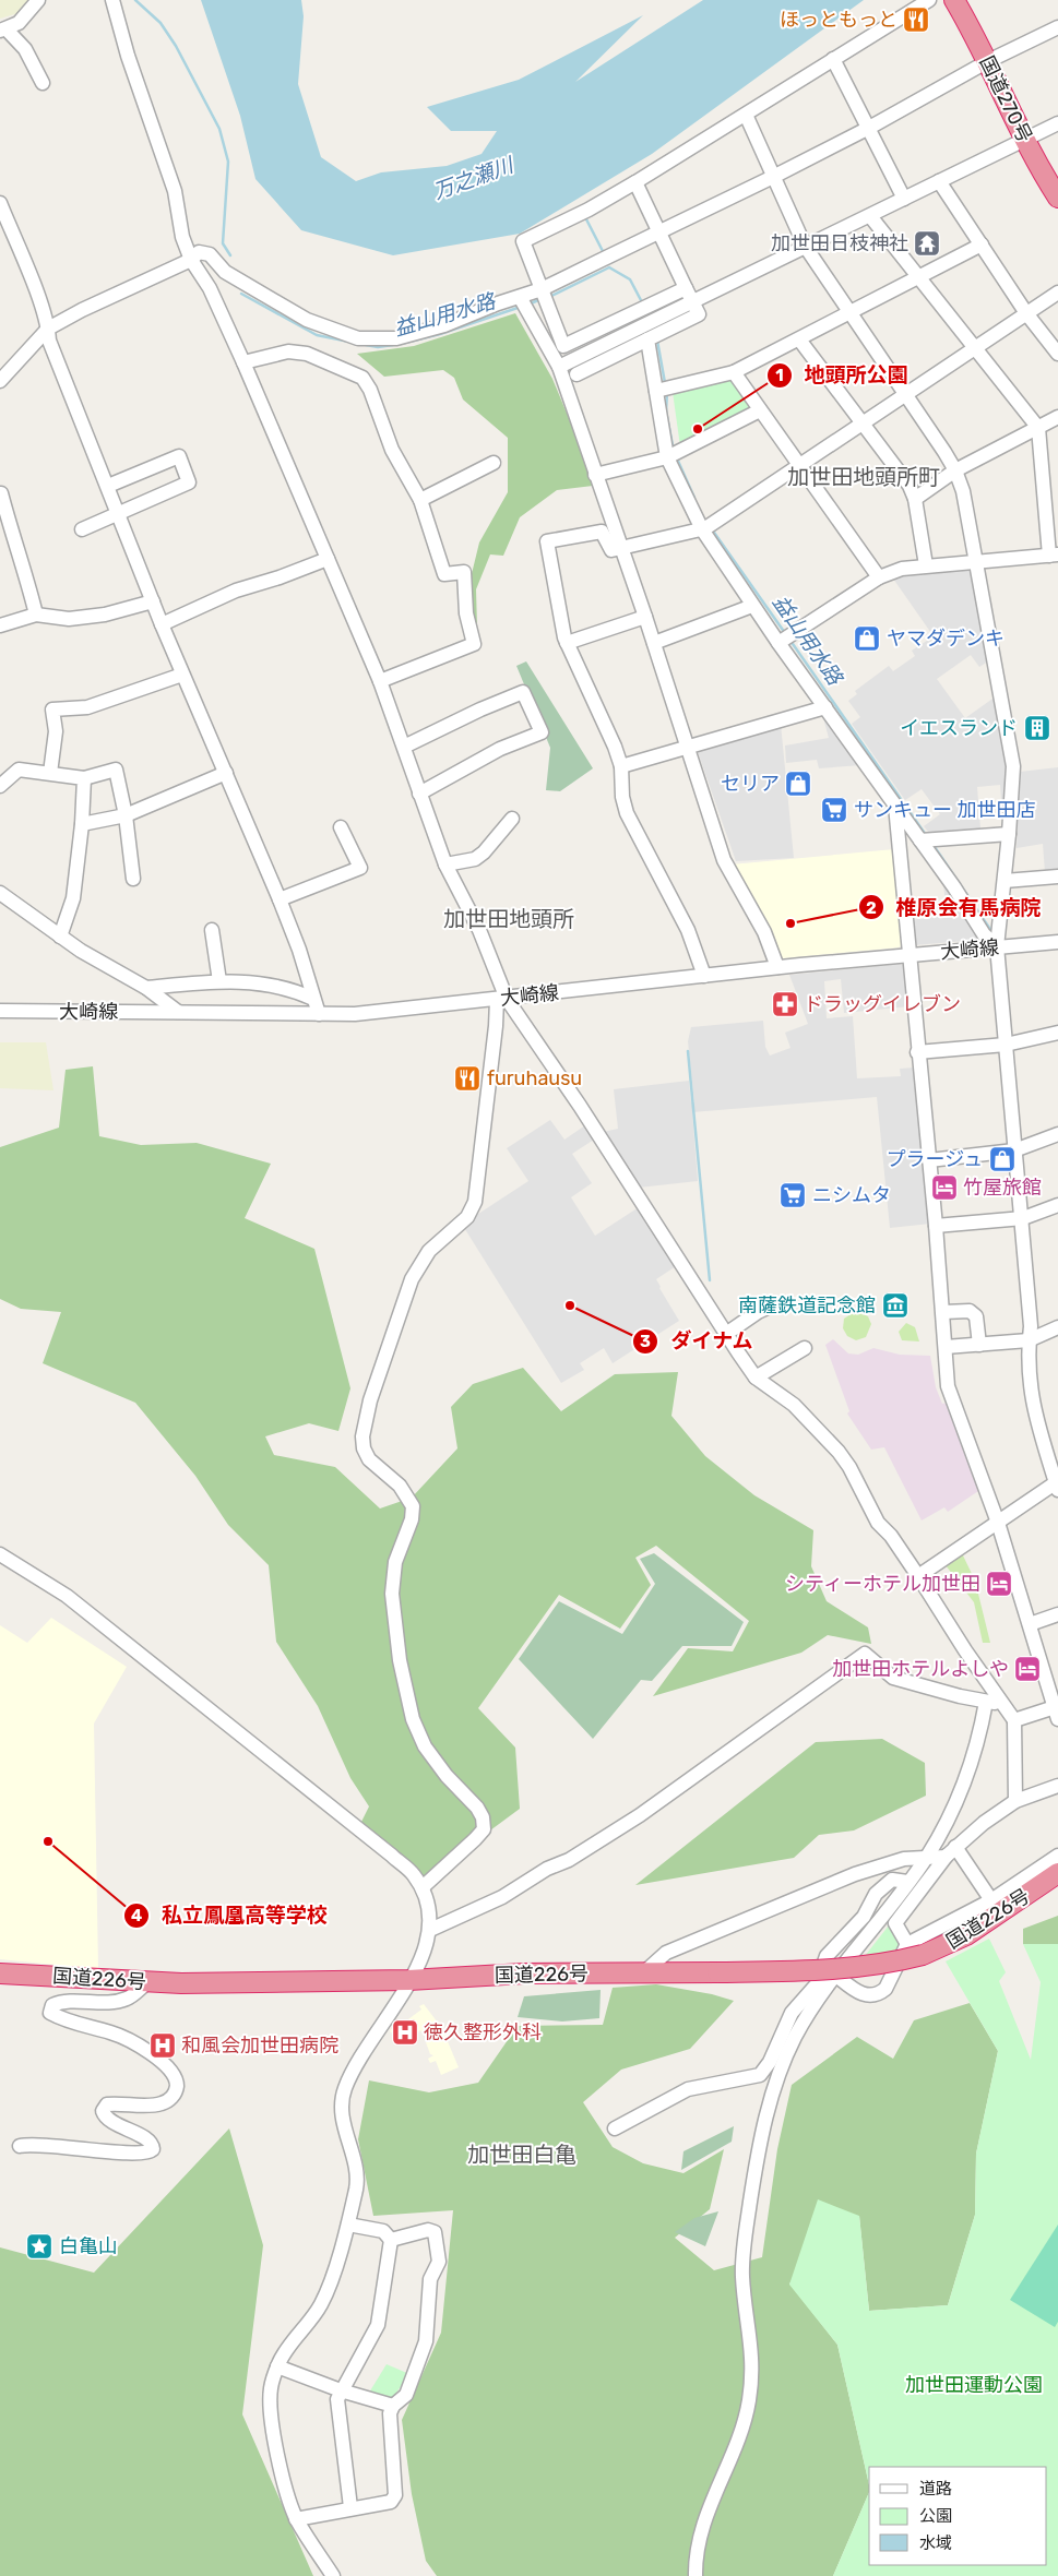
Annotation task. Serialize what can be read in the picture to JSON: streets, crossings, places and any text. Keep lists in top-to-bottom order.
{
  "streets": {
    "highway": ["国道270号", "国道226号"],
    "street": ["大崎線"]
  },
  "districts": ["加世田地頭所町", "加世田地頭所", "加世田白亀"],
  "water": ["万之瀬川", "益山用水路"],
  "parks": ["加世田運動公園"],
  "places": {
    "restaurant": ["ほっともっと", "furuhausu"],
    "temple": ["加世田日枝神社"],
    "other": [
      "地頭所公園",
      "椎原会有馬病院",
      "ダイナム",
      "私立鳳凰高等学校"
    ],
    "shop": ["ヤマダデンキ", "セリア", "プラージュ"],
    "building": ["イエスランド"],
    "supermarket": ["サンキュー 加世田店", "ニシムタ"],
    "pharmacy": ["ドラッグイレブン"],
    "hotel": ["竹屋旅館", "シティーホテル加世田", "加世田ホテルよしや"],
    "museum": ["南薩鉄道記念館"],
    "hospital": ["徳久整形外科", "和風会加世田病院"],
    "place": ["白亀山"]
  },
  "legend": ["道路", "公園", "水域"]
}
